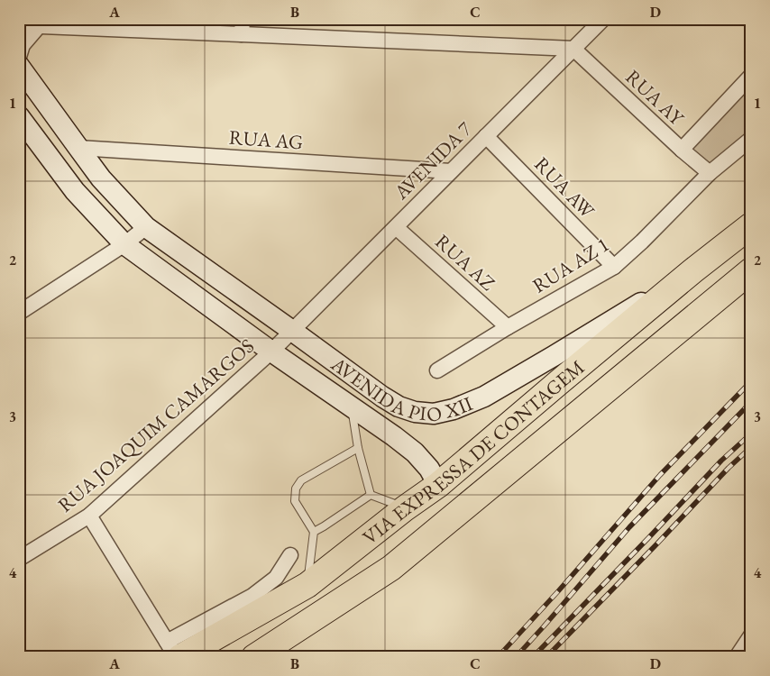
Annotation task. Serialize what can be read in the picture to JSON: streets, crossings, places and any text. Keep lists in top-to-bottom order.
{
  "streets": {
    "highway": ["VIA EXPRESSA DE CONTAGEM"],
    "main road": ["AVENIDA PIO XII"],
    "street": [
      "RUA AY",
      "RUA AG",
      "AVENIDA 7",
      "RUA AW",
      "RUA AZ",
      "RUA AZ 1",
      "RUA JOAQUIM CAMARGOS"
    ]
  },
  "crossings": [
    ["RUA AY", "AVENIDA 7"],
    ["RUA AY", "RUA AZ 1"],
    ["RUA AG", "AVENIDA 7"],
    ["RUA AG", "AVENIDA PIO XII"],
    ["AVENIDA 7", "RUA AW"],
    ["AVENIDA 7", "RUA AZ"],
    ["AVENIDA 7", "AVENIDA PIO XII"],
    ["AVENIDA 7", "RUA JOAQUIM CAMARGOS"],
    ["RUA AW", "RUA AZ 1"],
    ["RUA AZ", "RUA AZ 1"],
    ["AVENIDA PIO XII", "RUA JOAQUIM CAMARGOS"],
    ["AVENIDA PIO XII", "VIA EXPRESSA DE CONTAGEM"]
  ],
  "grid": {
    "columns": [
      "A",
      "B",
      "C",
      "D"
    ],
    "rows": [
      "1",
      "2",
      "3",
      "4"
    ]
  }
}
